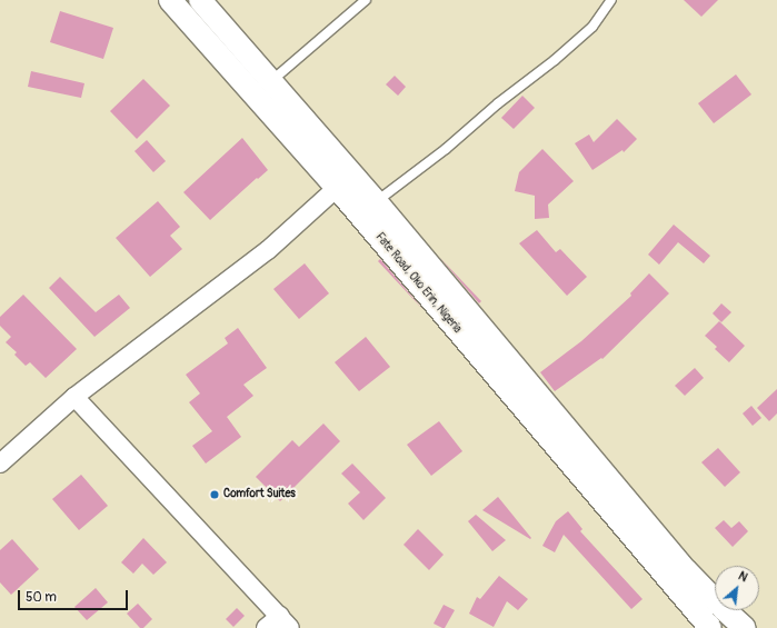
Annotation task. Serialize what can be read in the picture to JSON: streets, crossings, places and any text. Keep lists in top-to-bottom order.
{
  "streets": {
    "street": ["Fate Road, Oko Erin, Nigeria"]
  },
  "places": ["Comfort Suites"],
  "scale_bar": "50 m",
  "north": "top right"
}
